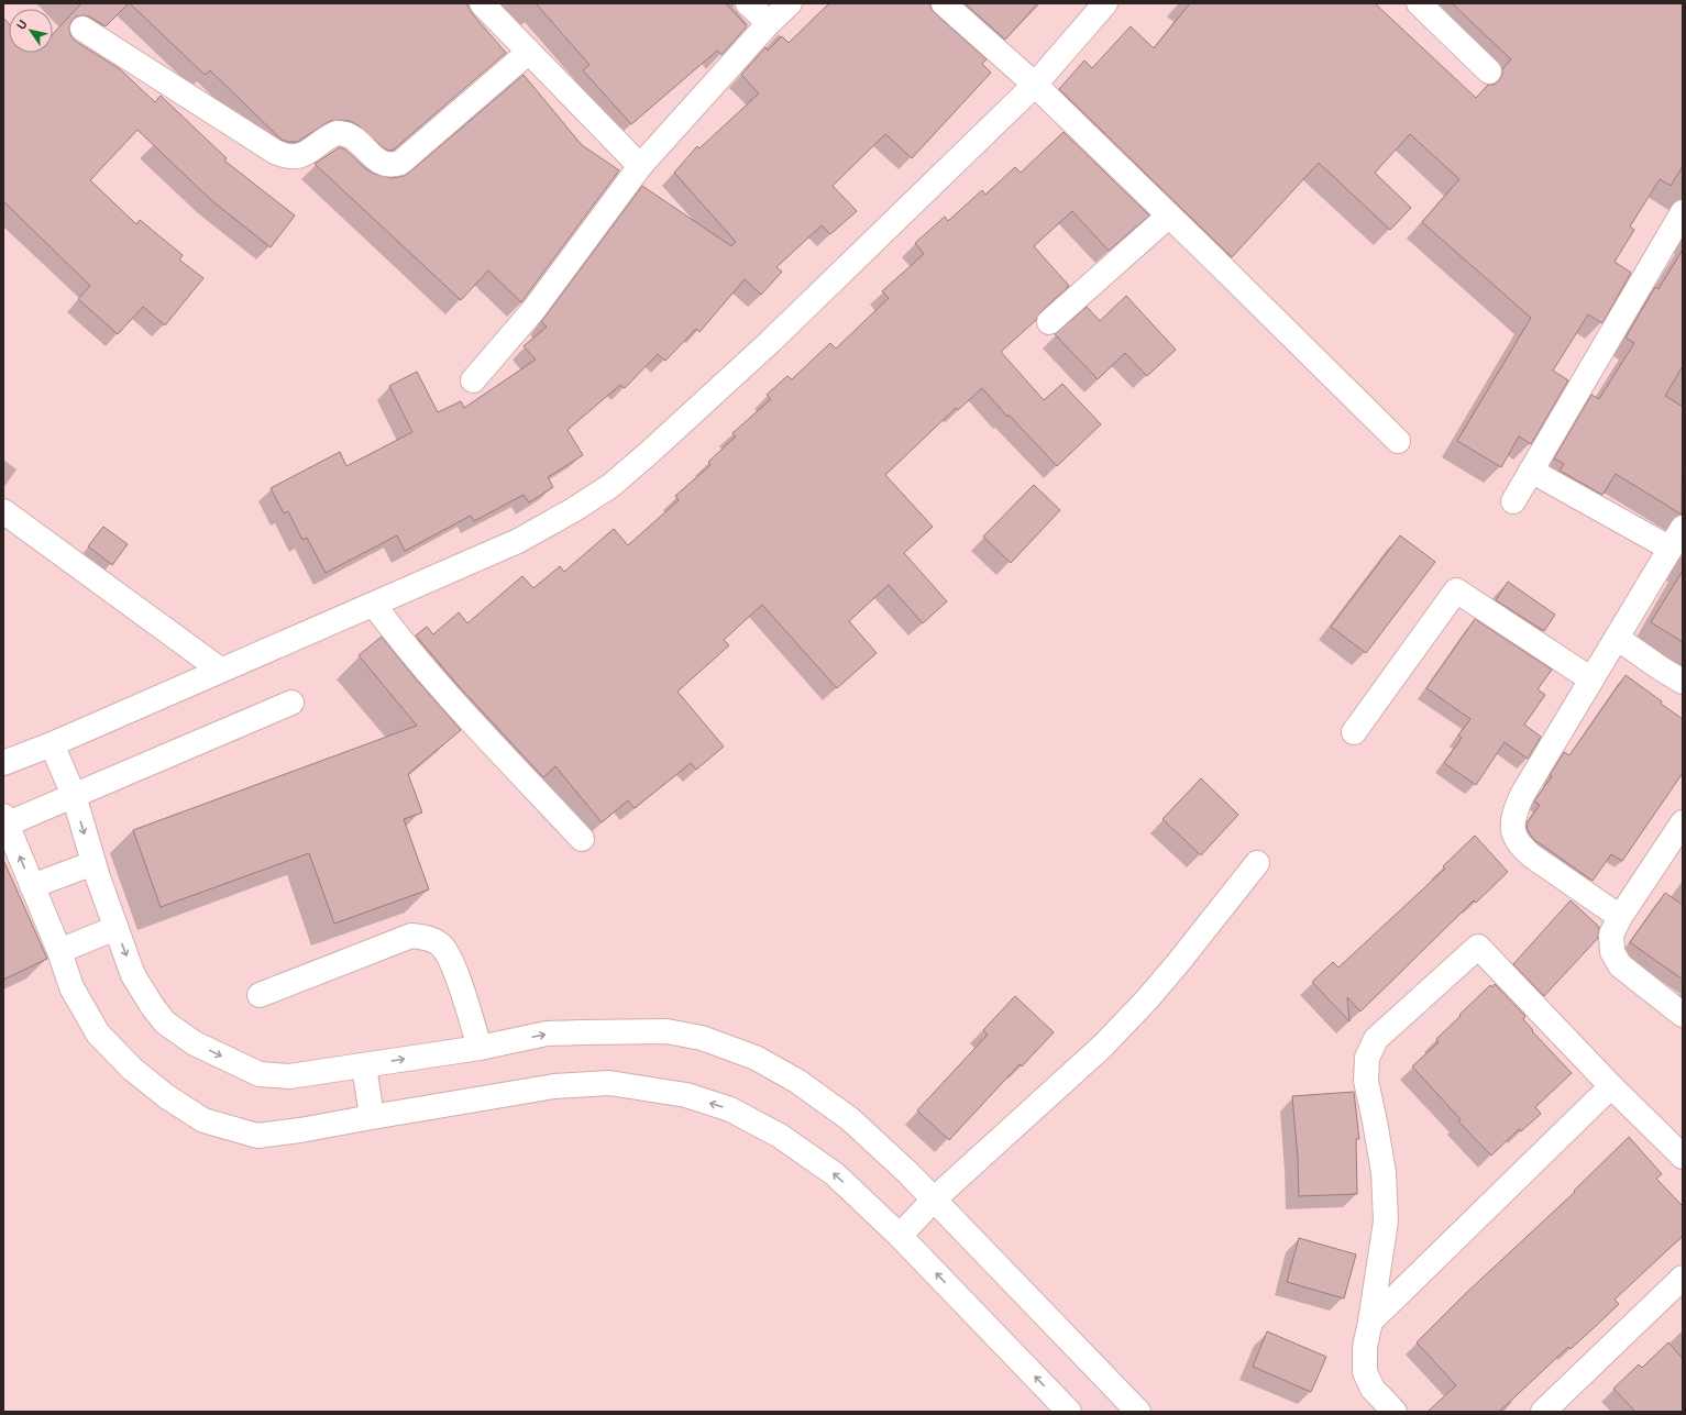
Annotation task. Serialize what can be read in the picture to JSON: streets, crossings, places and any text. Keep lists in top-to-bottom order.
{
  "north": "top left"
}
